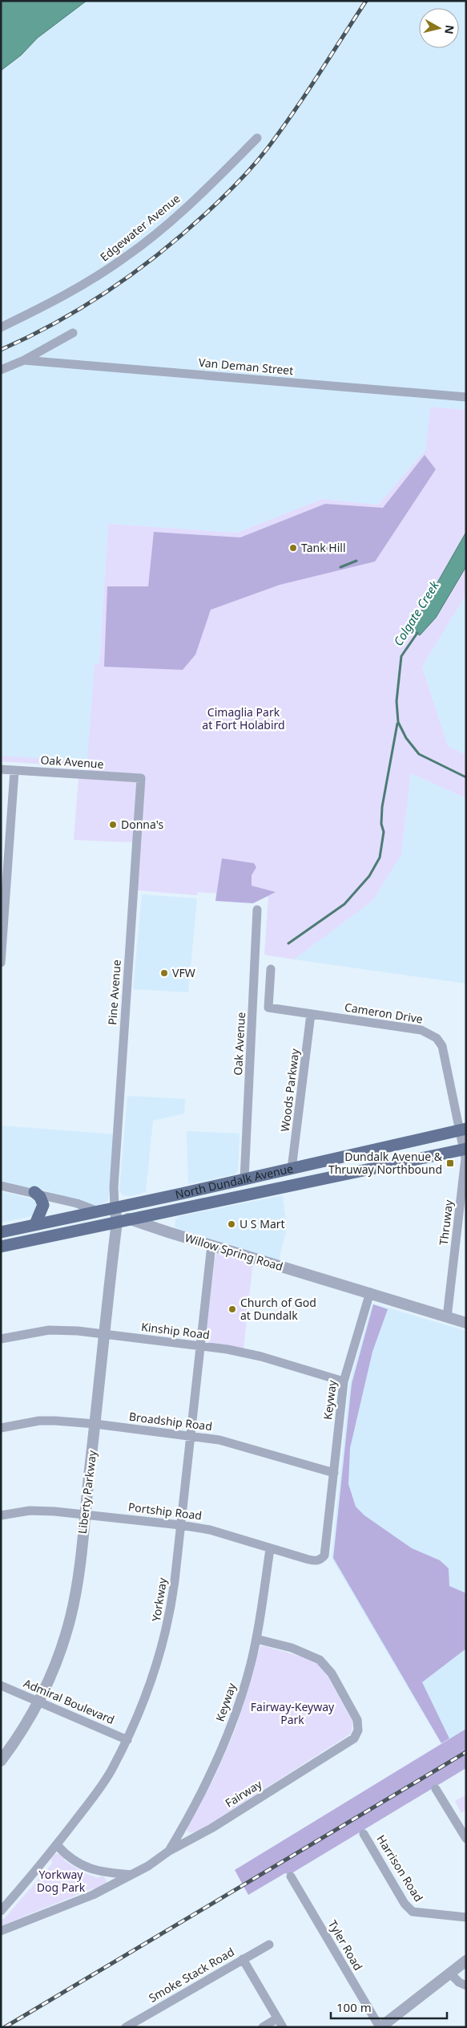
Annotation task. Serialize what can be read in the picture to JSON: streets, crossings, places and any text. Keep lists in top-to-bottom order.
{
  "streets": {
    "main road": ["North Dundalk Avenue"],
    "street": [
      "Edgewater Avenue",
      "Van Deman Street",
      "Oak Avenue",
      "Pine Avenue",
      "Cameron Drive",
      "Woods Parkway",
      "Thruway",
      "Willow Spring Road",
      "Kinship Road",
      "Keyway",
      "Broadship Road",
      "Liberty Parkway",
      "Portship Road",
      "Yorkway",
      "Admiral Boulevard",
      "Fairway",
      "Harrison Road",
      "Tyler Road",
      "Smoke Stack Road"
    ]
  },
  "crossings": [
    ["Oak Avenue", "Pine Avenue"],
    ["Oak Avenue", "North Dundalk Avenue"],
    ["Pine Avenue", "North Dundalk Avenue"],
    ["Pine Avenue", "Liberty Parkway"],
    ["Cameron Drive", "Woods Parkway"],
    ["Cameron Drive", "North Dundalk Avenue"],
    ["Cameron Drive", "Thruway"],
    ["Woods Parkway", "North Dundalk Avenue"],
    ["North Dundalk Avenue", "Thruway"],
    ["North Dundalk Avenue", "Willow Spring Road"],
    ["North Dundalk Avenue", "Liberty Parkway"],
    ["Thruway", "Willow Spring Road"],
    ["Willow Spring Road", "Keyway"],
    ["Willow Spring Road", "Yorkway"],
    ["Kinship Road", "Keyway"],
    ["Kinship Road", "Liberty Parkway"],
    ["Kinship Road", "Yorkway"],
    ["Keyway", "Broadship Road"],
    ["Keyway", "Portship Road"],
    ["Keyway", "Fairway"],
    ["Broadship Road", "Liberty Parkway"],
    ["Broadship Road", "Yorkway"],
    ["Liberty Parkway", "Portship Road"],
    ["Liberty Parkway", "Admiral Boulevard"],
    ["Portship Road", "Yorkway"],
    ["Yorkway", "Admiral Boulevard"]
  ],
  "water": ["Colgate Creek"],
  "parks": ["Cimaglia Park at Fort Holabird", "Fairway-Keyway Park", "Yorkway Dog Park"],
  "places": {
    "other": [
      "Tank Hill",
      "Donna's",
      "VFW",
      "U S Mart",
      "Church of God at Dundalk"
    ],
    "transit": ["Dundalk Avenue & Thruway Northbound"]
  },
  "scale_bar": "100 m",
  "north": "right"
}
